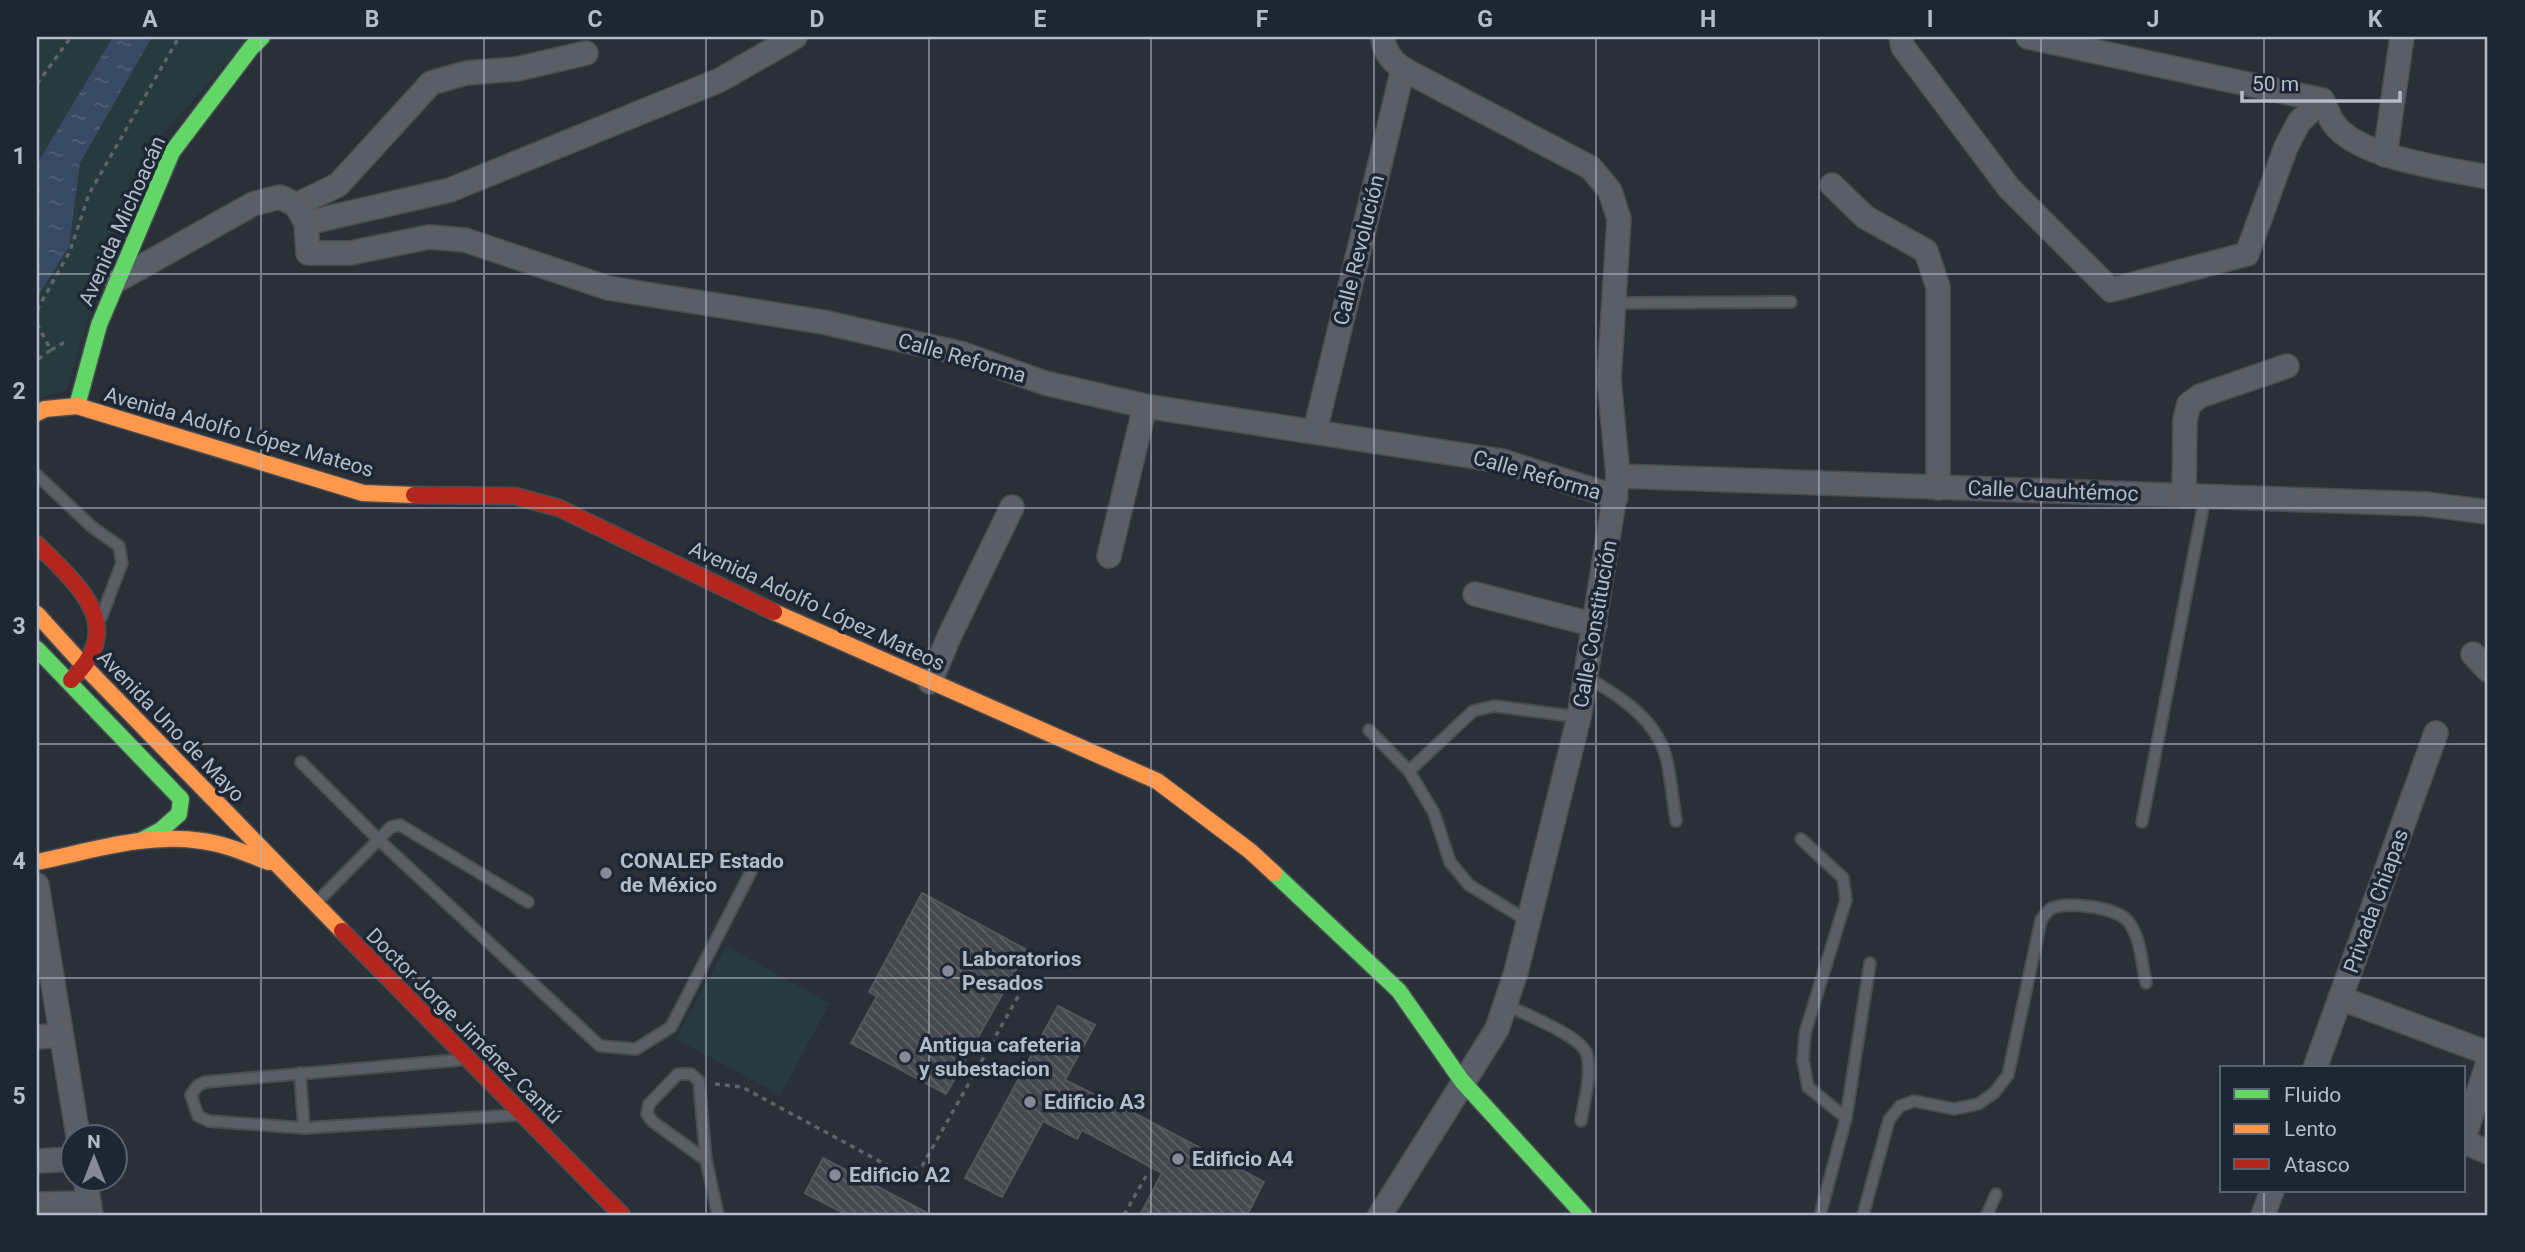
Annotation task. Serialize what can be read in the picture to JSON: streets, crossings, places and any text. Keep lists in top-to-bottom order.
{
  "streets": {
    "street": [
      "Avenida Michoacán",
      "Calle Revolución",
      "Calle Reforma",
      "Avenida Adolfo López Mateos",
      "Calle Cuauhtémoc",
      "Calle Constitución",
      "Avenida Uno de Mayo",
      "Privada Chiapas",
      "Doctor Jorge Jiménez Cantú"
    ]
  },
  "crossings": [
    ["Avenida Michoacán", "Avenida Adolfo López Mateos"],
    ["Calle Revolución", "Calle Reforma"],
    ["Calle Revolución", "Calle Constitución"],
    ["Calle Reforma", "Calle Cuauhtémoc"],
    ["Calle Reforma", "Calle Constitución"],
    ["Avenida Adolfo López Mateos", "Calle Constitución"],
    ["Calle Cuauhtémoc", "Calle Constitución"],
    ["Avenida Uno de Mayo", "Doctor Jorge Jiménez Cantú"]
  ],
  "places": [
    "CONALEP Estado de México",
    "Laboratorios Pesados",
    "Antigua cafeteria y subestacion",
    "Edificio A3",
    "Edificio A4",
    "Edificio A2"
  ],
  "legend": ["Fluido", "Lento", "Atasco"],
  "scale_bar": "50 m",
  "north": "top",
  "grid": {
    "columns": [
      "A",
      "B",
      "C",
      "D",
      "E",
      "F",
      "G",
      "H",
      "I",
      "J",
      "K"
    ],
    "rows": [
      "1",
      "2",
      "3",
      "4",
      "5"
    ]
  }
}
